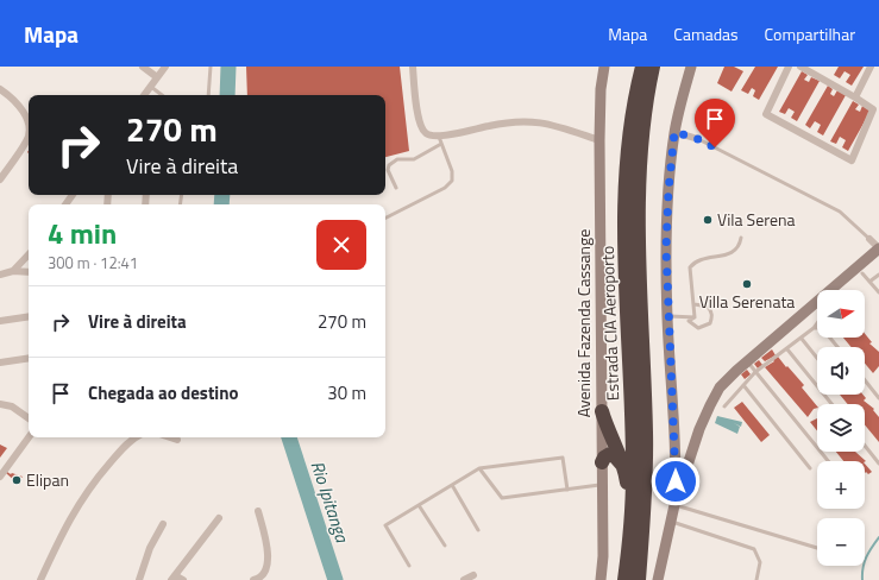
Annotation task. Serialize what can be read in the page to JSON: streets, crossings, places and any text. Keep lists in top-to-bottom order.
{
  "streets": {
    "highway": ["Estrada CIA Aeroporto"],
    "main road": ["Avenida Fazenda Cassange"]
  },
  "water": ["Rio Ipitanga"],
  "places": ["Vila Serena", "Villa Serenata", "Elipan"],
  "north": "right",
  "page": {
    "header": "Mapa",
    "nav": ["Mapa", "Camadas", "Compartilhar"],
    "turn": ["270 m", "Vire à direita"],
    "heading": ["4 min", "300 m · 12:41"],
    "list": [
      {
        "name": "Vire à direita",
        "value": "270 m"
      },
      {
        "name": "Chegada ao destino",
        "value": "30 m"
      }
    ],
    "map_buttons": ["+", "−"]
  }
}
